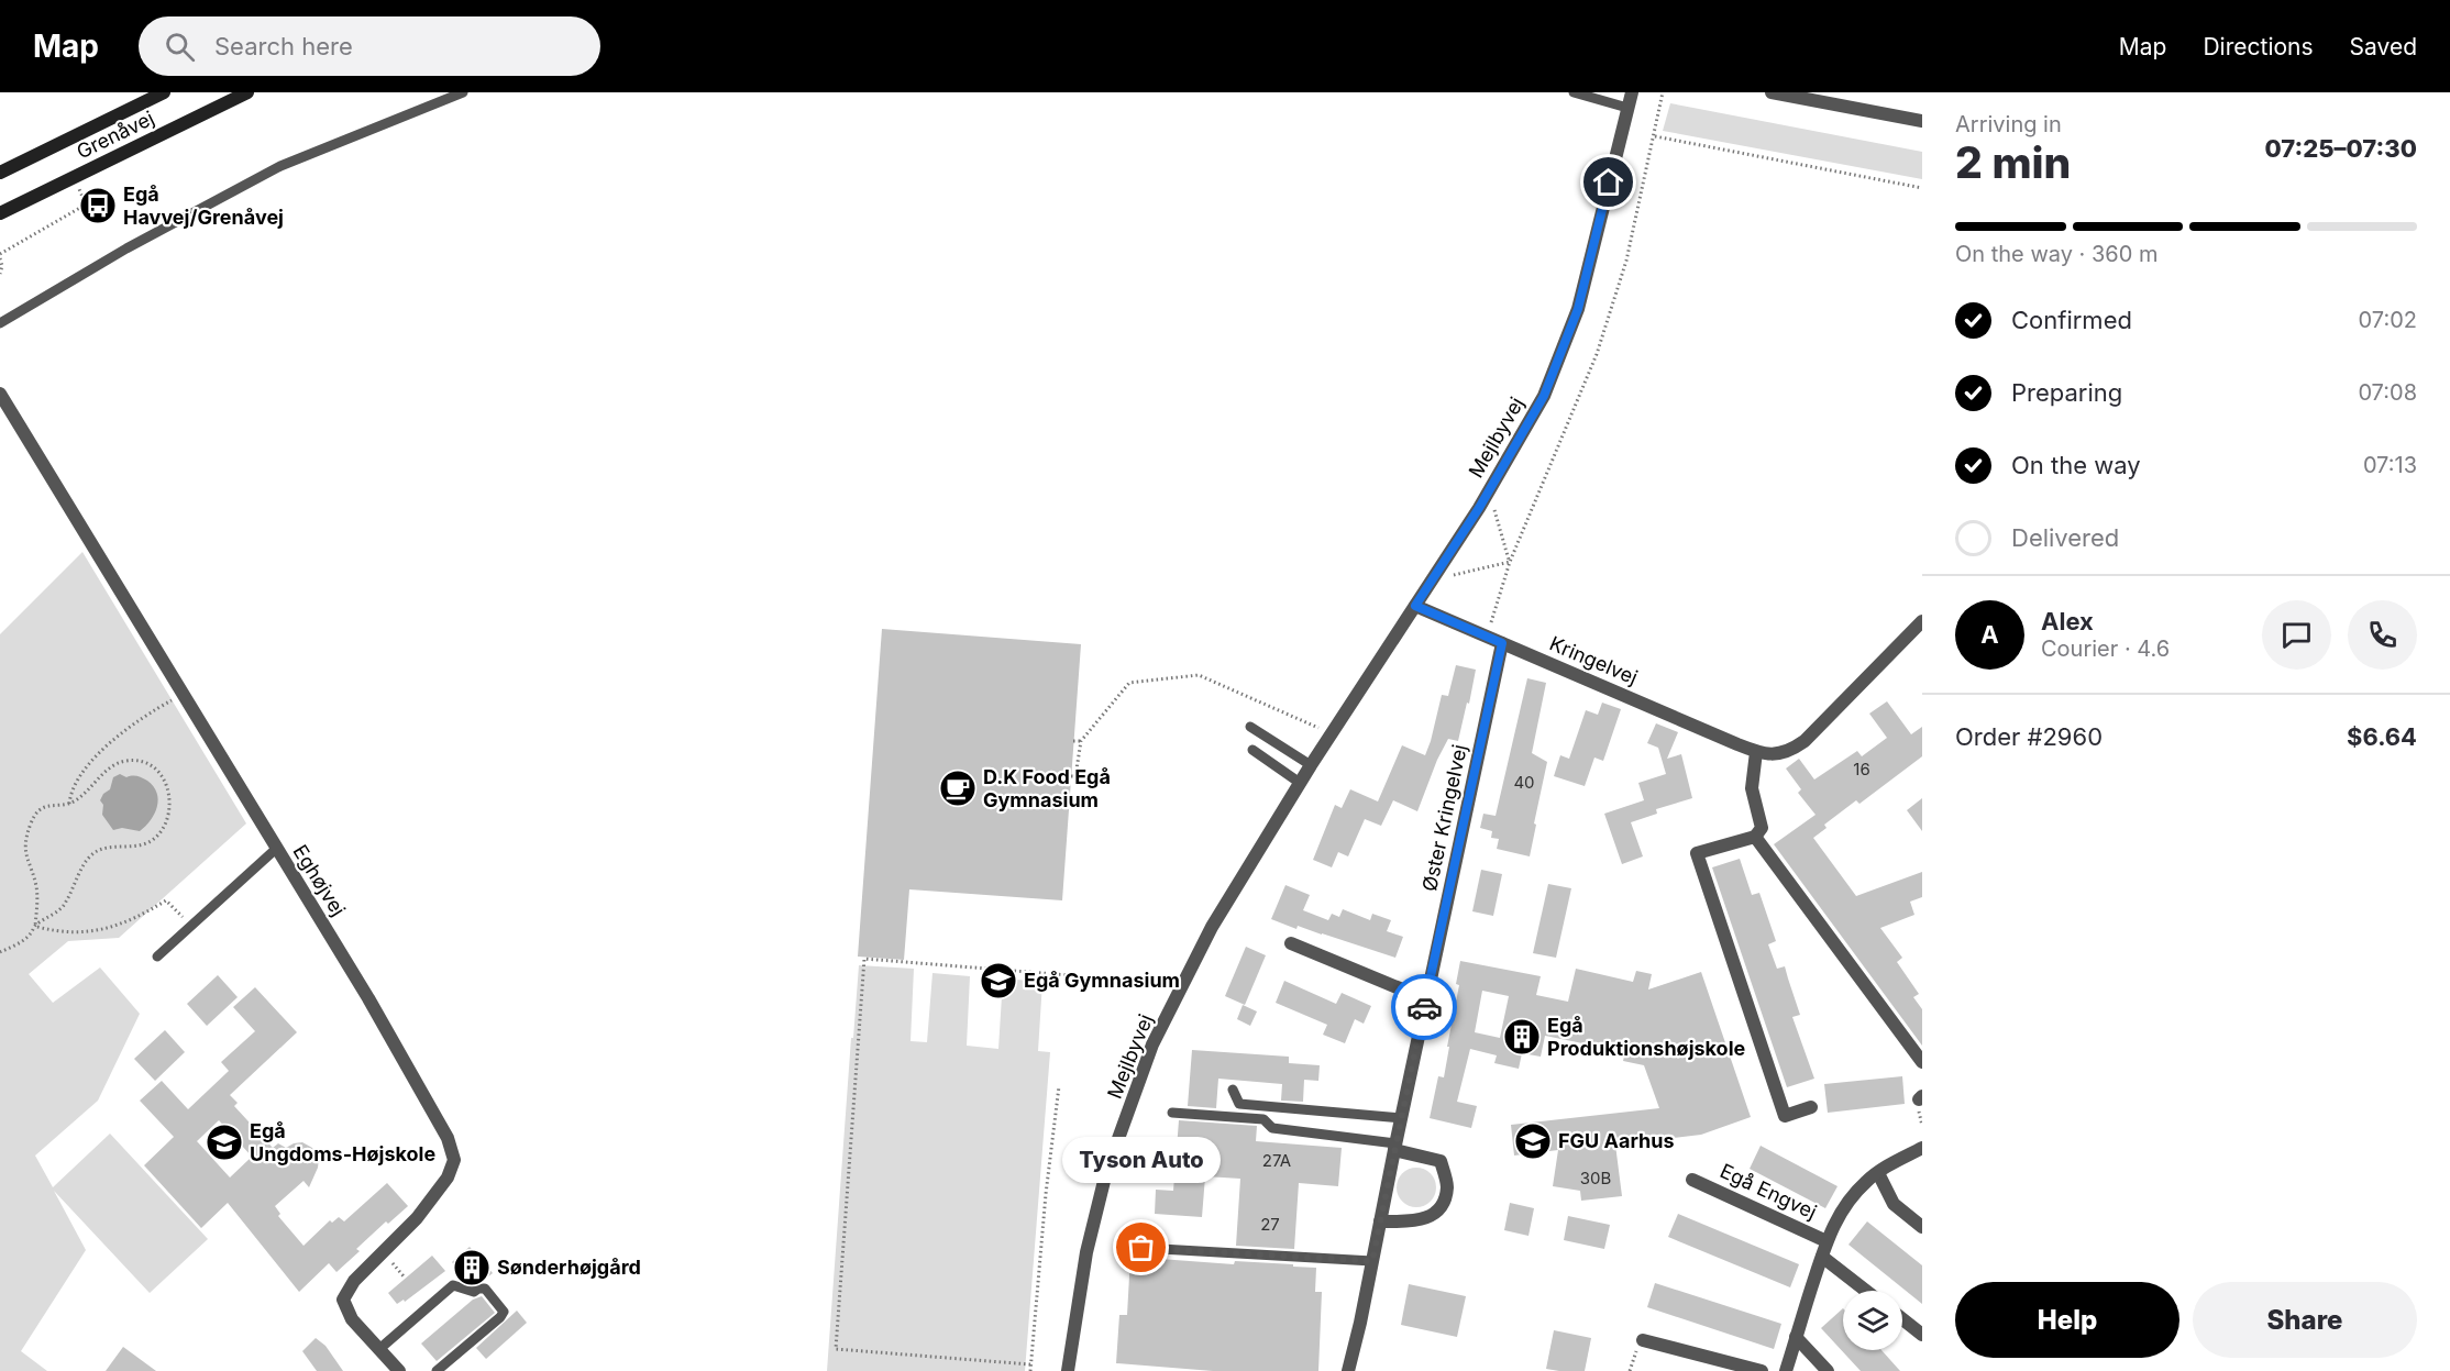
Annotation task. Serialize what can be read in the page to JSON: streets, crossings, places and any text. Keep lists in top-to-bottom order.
{
  "streets": {
    "main road": ["Grenåvej"],
    "street": [
      "Mejlbyvej",
      "Kringelvej",
      "Øster Kringelvej",
      "Eghøjvej",
      "Egå Engvej"
    ]
  },
  "crossings": [
    ["Mejlbyvej", "Kringelvej"],
    ["Kringelvej", "Øster Kringelvej"]
  ],
  "places": {
    "bus stop": ["Egå Havvej/Grenåvej"],
    "cafe": ["D.K Food Egå Gymnasium"],
    "school or university": ["Egå Gymnasium", "FGU Aarhus", "Egå Ungdoms-Højskole"],
    "building": ["Egå Produktionshøjskole", "Sønderhøjgård"],
    "other": ["Tyson Auto"]
  },
  "house_numbers": [
    "16",
    "40",
    "27A",
    "30B",
    "27"
  ],
  "page": {
    "header": "Map",
    "search": "Search here",
    "nav": ["Map", "Directions", "Saved"],
    "heading": ["2 min", "Arriving in", "07:25–07:30"],
    "panel": [
      "Alex",
      "Courier · 4.6",
      "Order #2960",
      "$6.64"
    ],
    "bar": "On the way · 360 m",
    "list": [
      ["Confirmed", "07:02"],
      ["Preparing", "07:08"],
      ["On the way", "07:13"],
      "Delivered"
    ],
    "round": "A",
    "bubble": "Tyson Auto",
    "buttons": ["Help", "Share"]
  }
}
